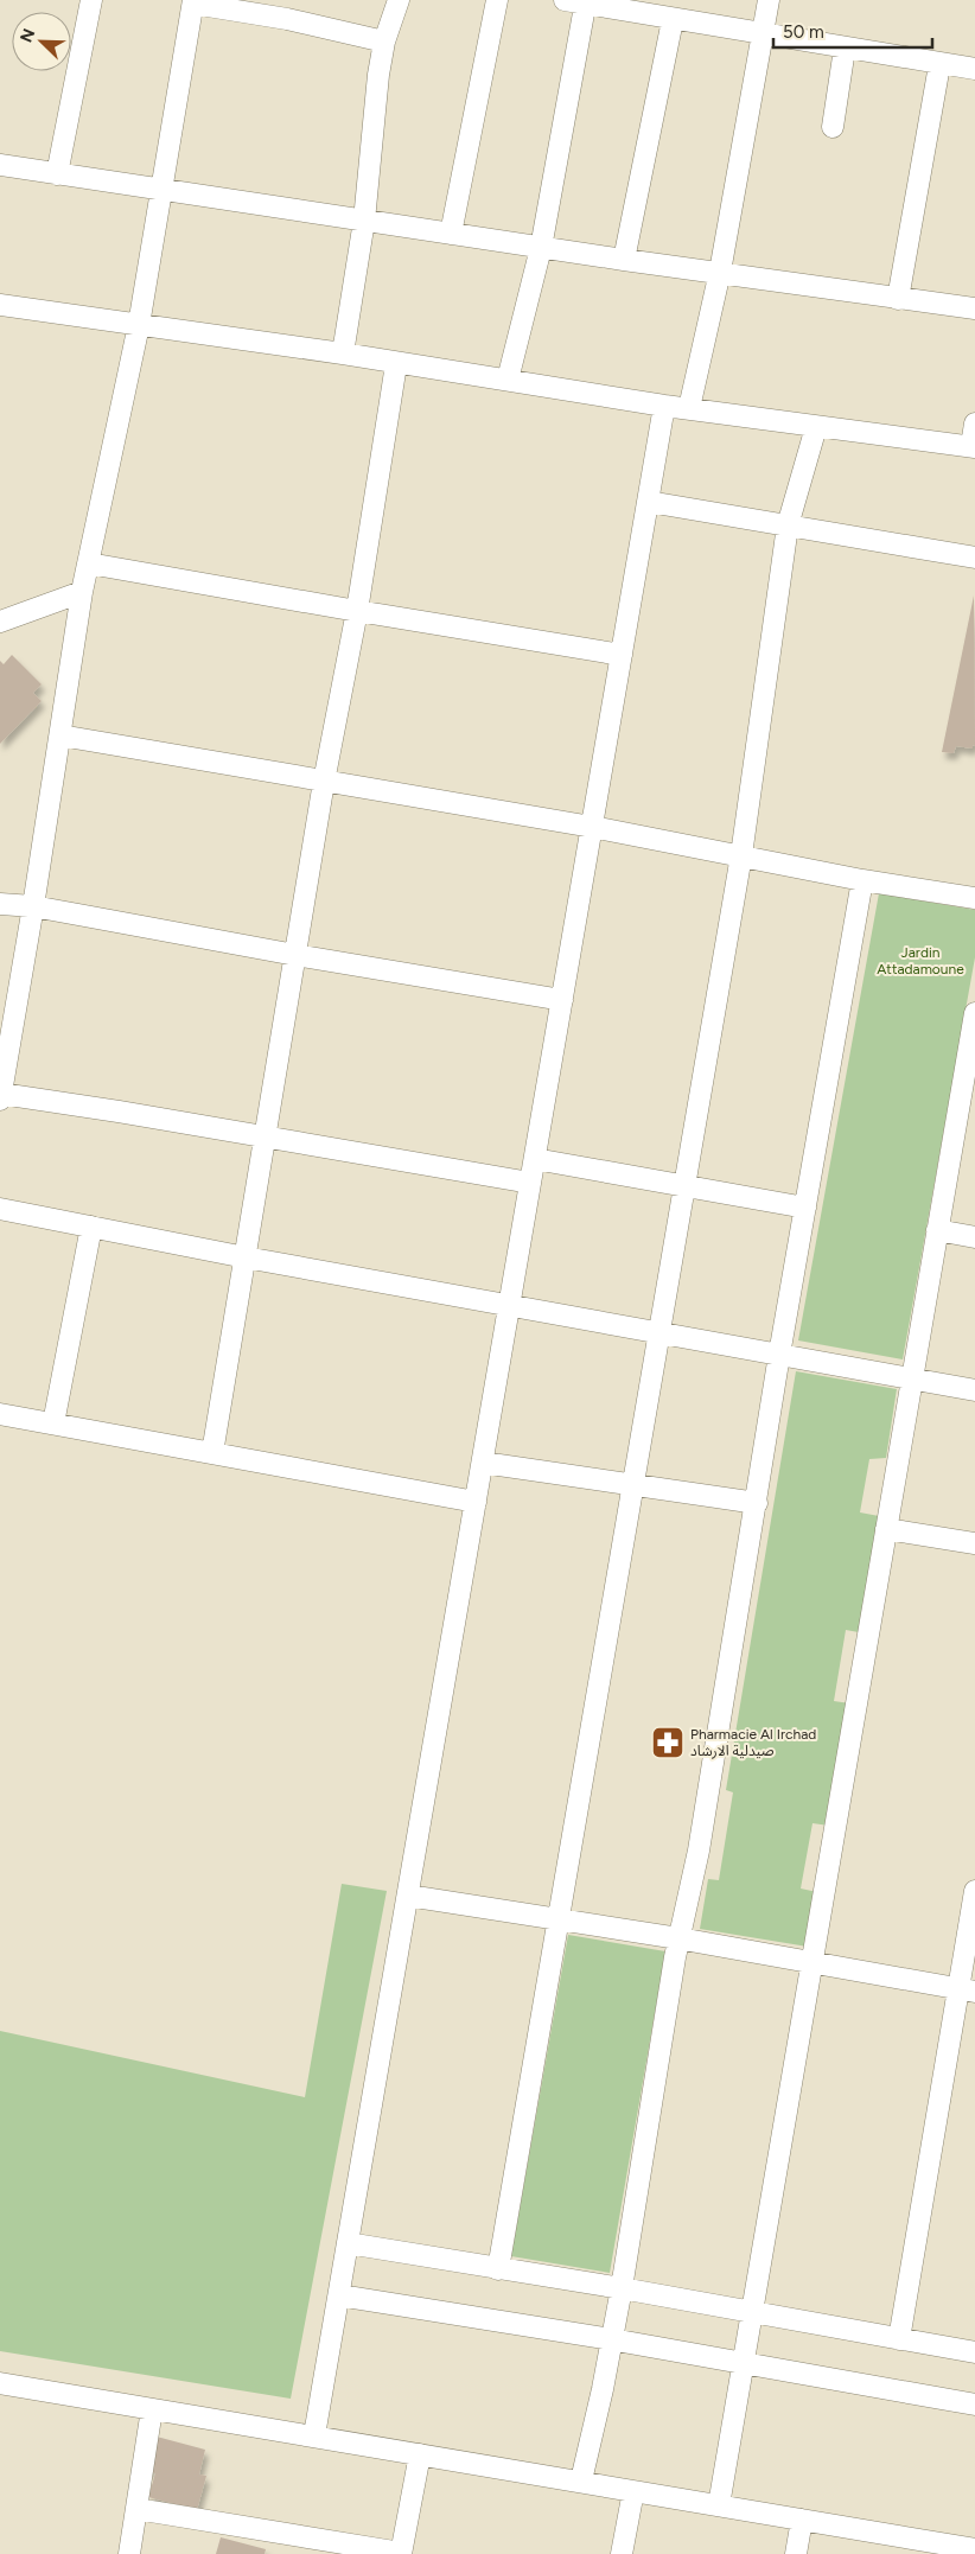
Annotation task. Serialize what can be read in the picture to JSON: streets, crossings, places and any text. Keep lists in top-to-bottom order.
{
  "parks": ["Jardin Attadamoune"],
  "places": {
    "pharmacy": ["Pharmacie Al Irchad صيدلية الارشاد"]
  },
  "scale_bar": "50 m",
  "north": "top left"
}
